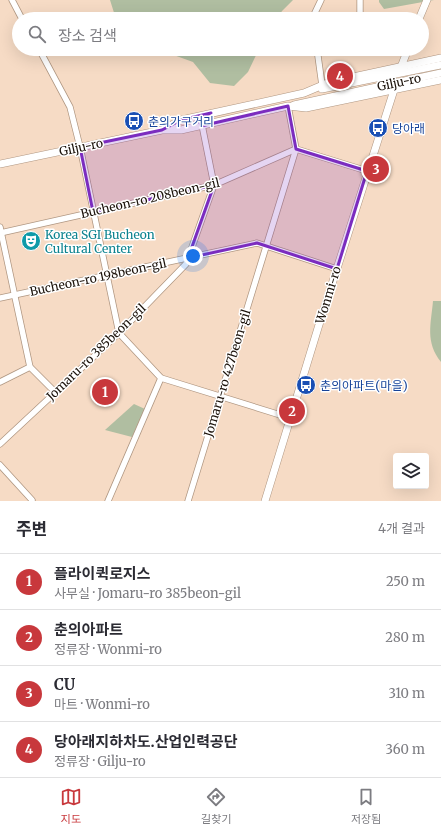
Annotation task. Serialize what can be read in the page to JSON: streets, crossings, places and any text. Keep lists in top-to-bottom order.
{
  "streets": {
    "street": [
      "Gilju-ro",
      "Bucheon-ro 208beon-gil",
      "Bucheon-ro 198beon-gil",
      "Wonmi-ro",
      "Jomaru-ro 385beon-gil",
      "Jomaru-ro 427beon-gil"
    ]
  },
  "crossings": [
    ["Gilju-ro", "Wonmi-ro"],
    ["Bucheon-ro 208beon-gil", "Jomaru-ro 385beon-gil"],
    ["Bucheon-ro 208beon-gil", "Jomaru-ro 427beon-gil"],
    ["Bucheon-ro 198beon-gil", "Wonmi-ro"],
    ["Bucheon-ro 198beon-gil", "Jomaru-ro 385beon-gil"],
    ["Bucheon-ro 198beon-gil", "Jomaru-ro 427beon-gil"]
  ],
  "places": {
    "bus stop": ["춘의가구거리", "당아래", "춘의아파트(마을)"],
    "theatre": ["Korea SGI Bucheon Cultural Center"]
  },
  "page": {
    "search": "장소 검색",
    "pins": [
      "4",
      "3",
      "1",
      "2"
    ],
    "heading": ["주변", "4개 결과"],
    "list": [
      {
        "mark": "1",
        "name": "플라이퀵로지스",
        "note": "사무실 · Jomaru-ro 385beon-gil",
        "value": "250 m"
      },
      {
        "mark": "2",
        "name": "춘의아파트",
        "note": "정류장 · Wonmi-ro",
        "value": "280 m"
      },
      {
        "mark": "3",
        "name": "CU",
        "note": "마트 · Wonmi-ro",
        "value": "310 m"
      },
      {
        "mark": "4",
        "name": "당아래지하차도.산업인력공단",
        "note": "정류장 · Gilju-ro",
        "value": "360 m"
      }
    ],
    "nav": ["지도", "길찾기", "저장됨"]
  }
}
